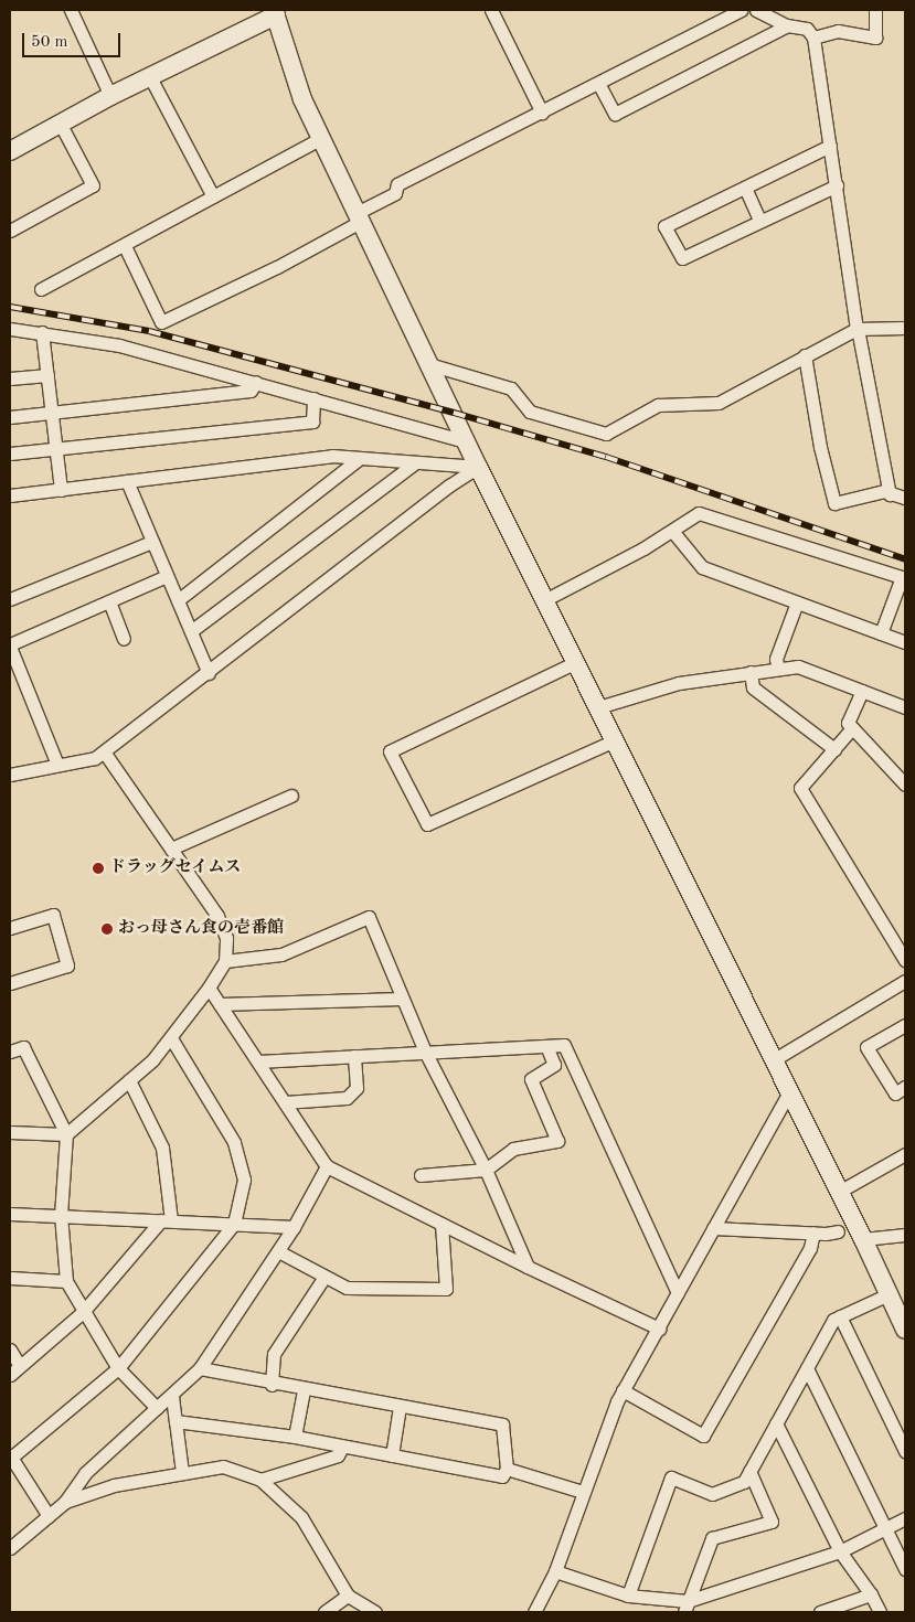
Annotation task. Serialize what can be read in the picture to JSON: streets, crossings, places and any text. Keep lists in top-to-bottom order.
{
  "places": ["ドラッグセイムス", "おっ母さん食の壱番館"],
  "scale_bar": "50 m"
}
